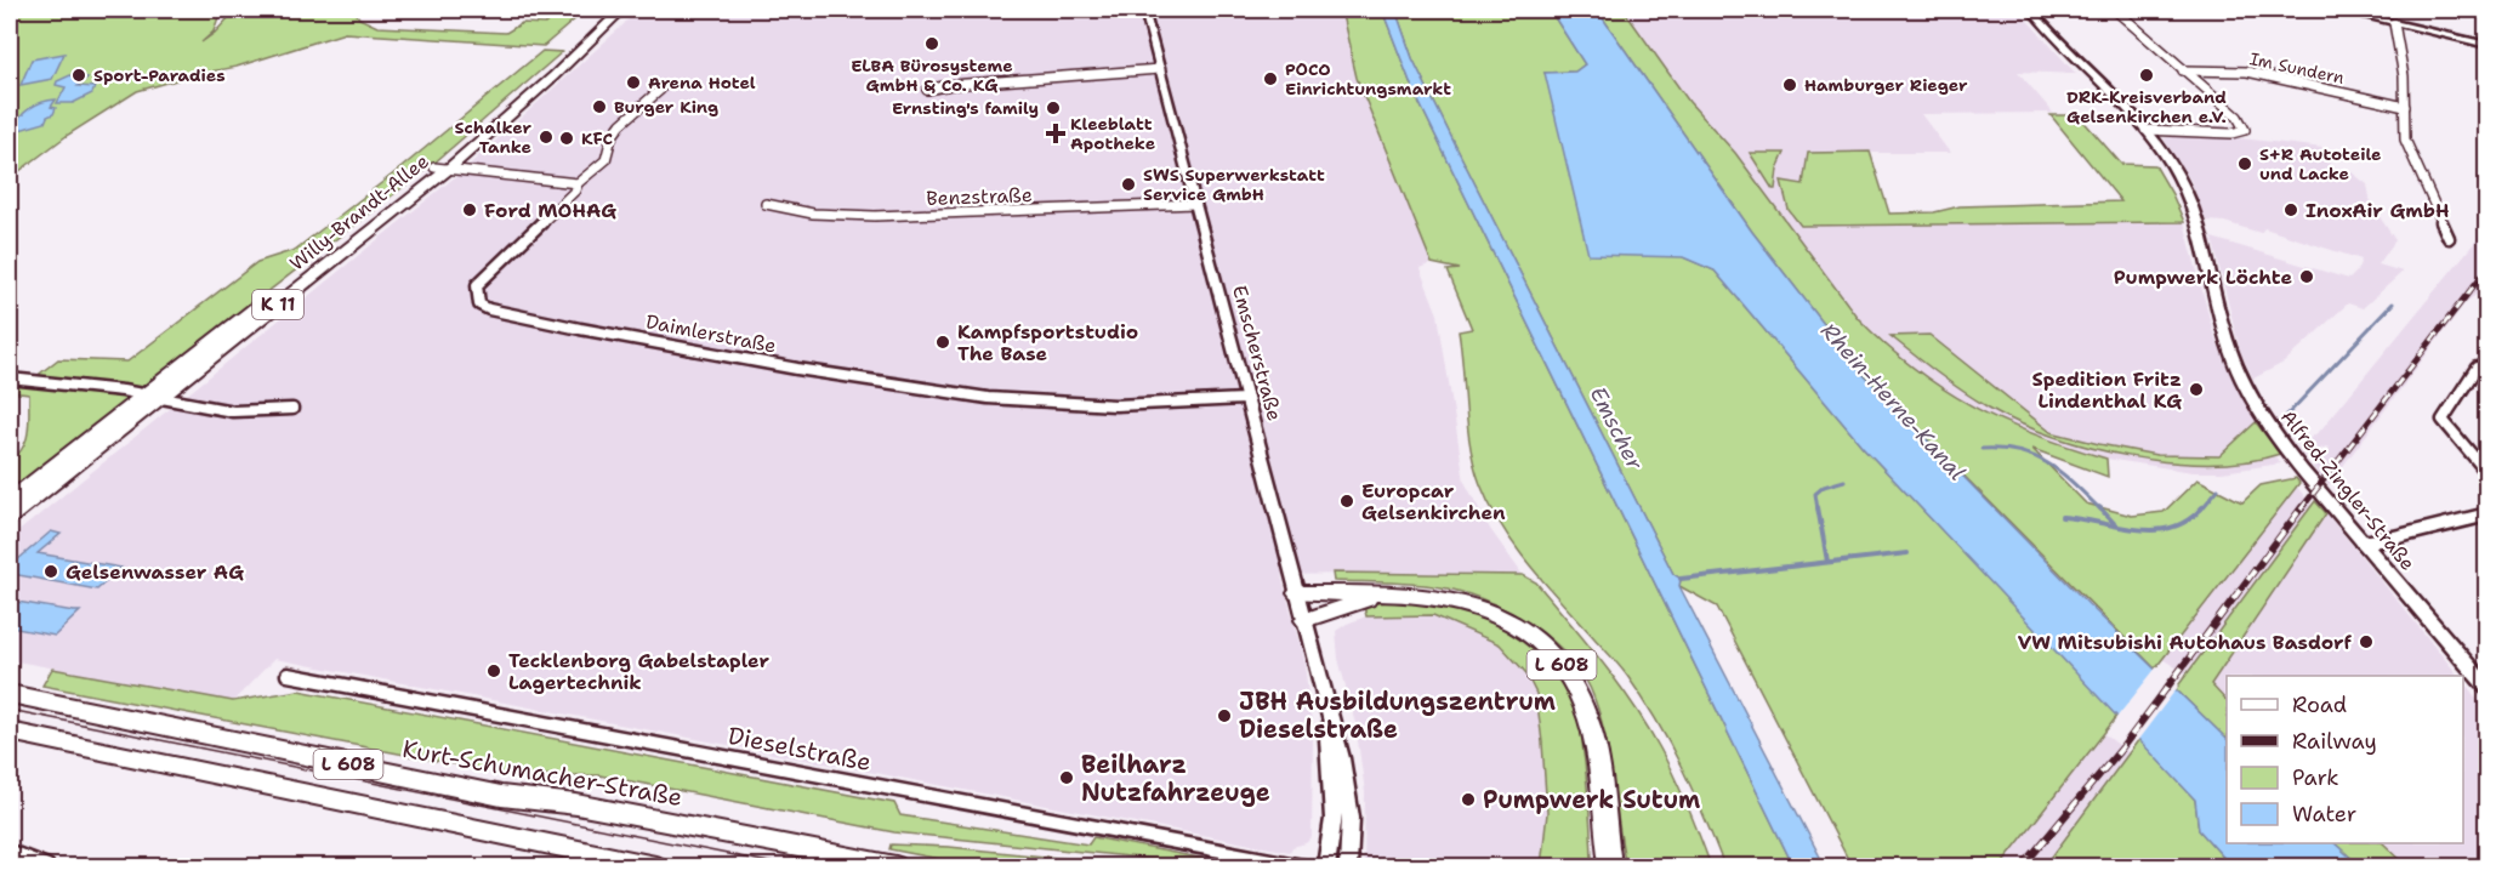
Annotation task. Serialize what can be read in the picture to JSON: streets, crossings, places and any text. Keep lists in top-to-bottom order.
{
  "streets": {
    "main road": [
      "Willy-Brandt-Allee",
      "K 11",
      "L 608",
      "Kurt-Schumacher-Straße"
    ],
    "street": [
      "Im Sundern",
      "Benzstraße",
      "Daimlerstraße",
      "Emscherstraße",
      "Alfred-Zingler-Straße",
      "Dieselstraße"
    ]
  },
  "crossings": [
    ["Benzstraße", "Emscherstraße"],
    ["Daimlerstraße", "Emscherstraße"],
    ["Emscherstraße", "L 608"]
  ],
  "water": ["Rhein-Herne-Kanal", "Emscher"],
  "places": {
    "other": [
      "ELBA Bürosysteme GmbH & Co. KG",
      "Sport-Paradies",
      "DRK-Kreisverband Gelsenkirchen e.V.",
      "POCO Einrichtungsmarkt",
      "Arena Hotel",
      "Hamburger Rieger",
      "Burger King",
      "Ernsting's family",
      "Schalker Tanke",
      "KFC",
      "S+R Autoteile und Lacke",
      "SWS Superwerkstatt Service GmbH",
      "Ford MOHAG",
      "InoxAir GmbH",
      "Pumpwerk Löchte",
      "Kampfsportstudio The Base",
      "Spedition Fritz Lindenthal KG",
      "Europcar Gelsenkirchen",
      "Gelsenwasser AG",
      "VW Mitsubishi Autohaus Basdorf",
      "Tecklenborg Gabelstapler Lagertechnik",
      "JBH Ausbildungszentrum Dieselstraße",
      "Beilharz Nutzfahrzeuge",
      "Pumpwerk Sutum"
    ],
    "health": ["Kleeblatt Apotheke"]
  },
  "legend": [
    "Road",
    "Railway",
    "Park",
    "Water"
  ]
}
